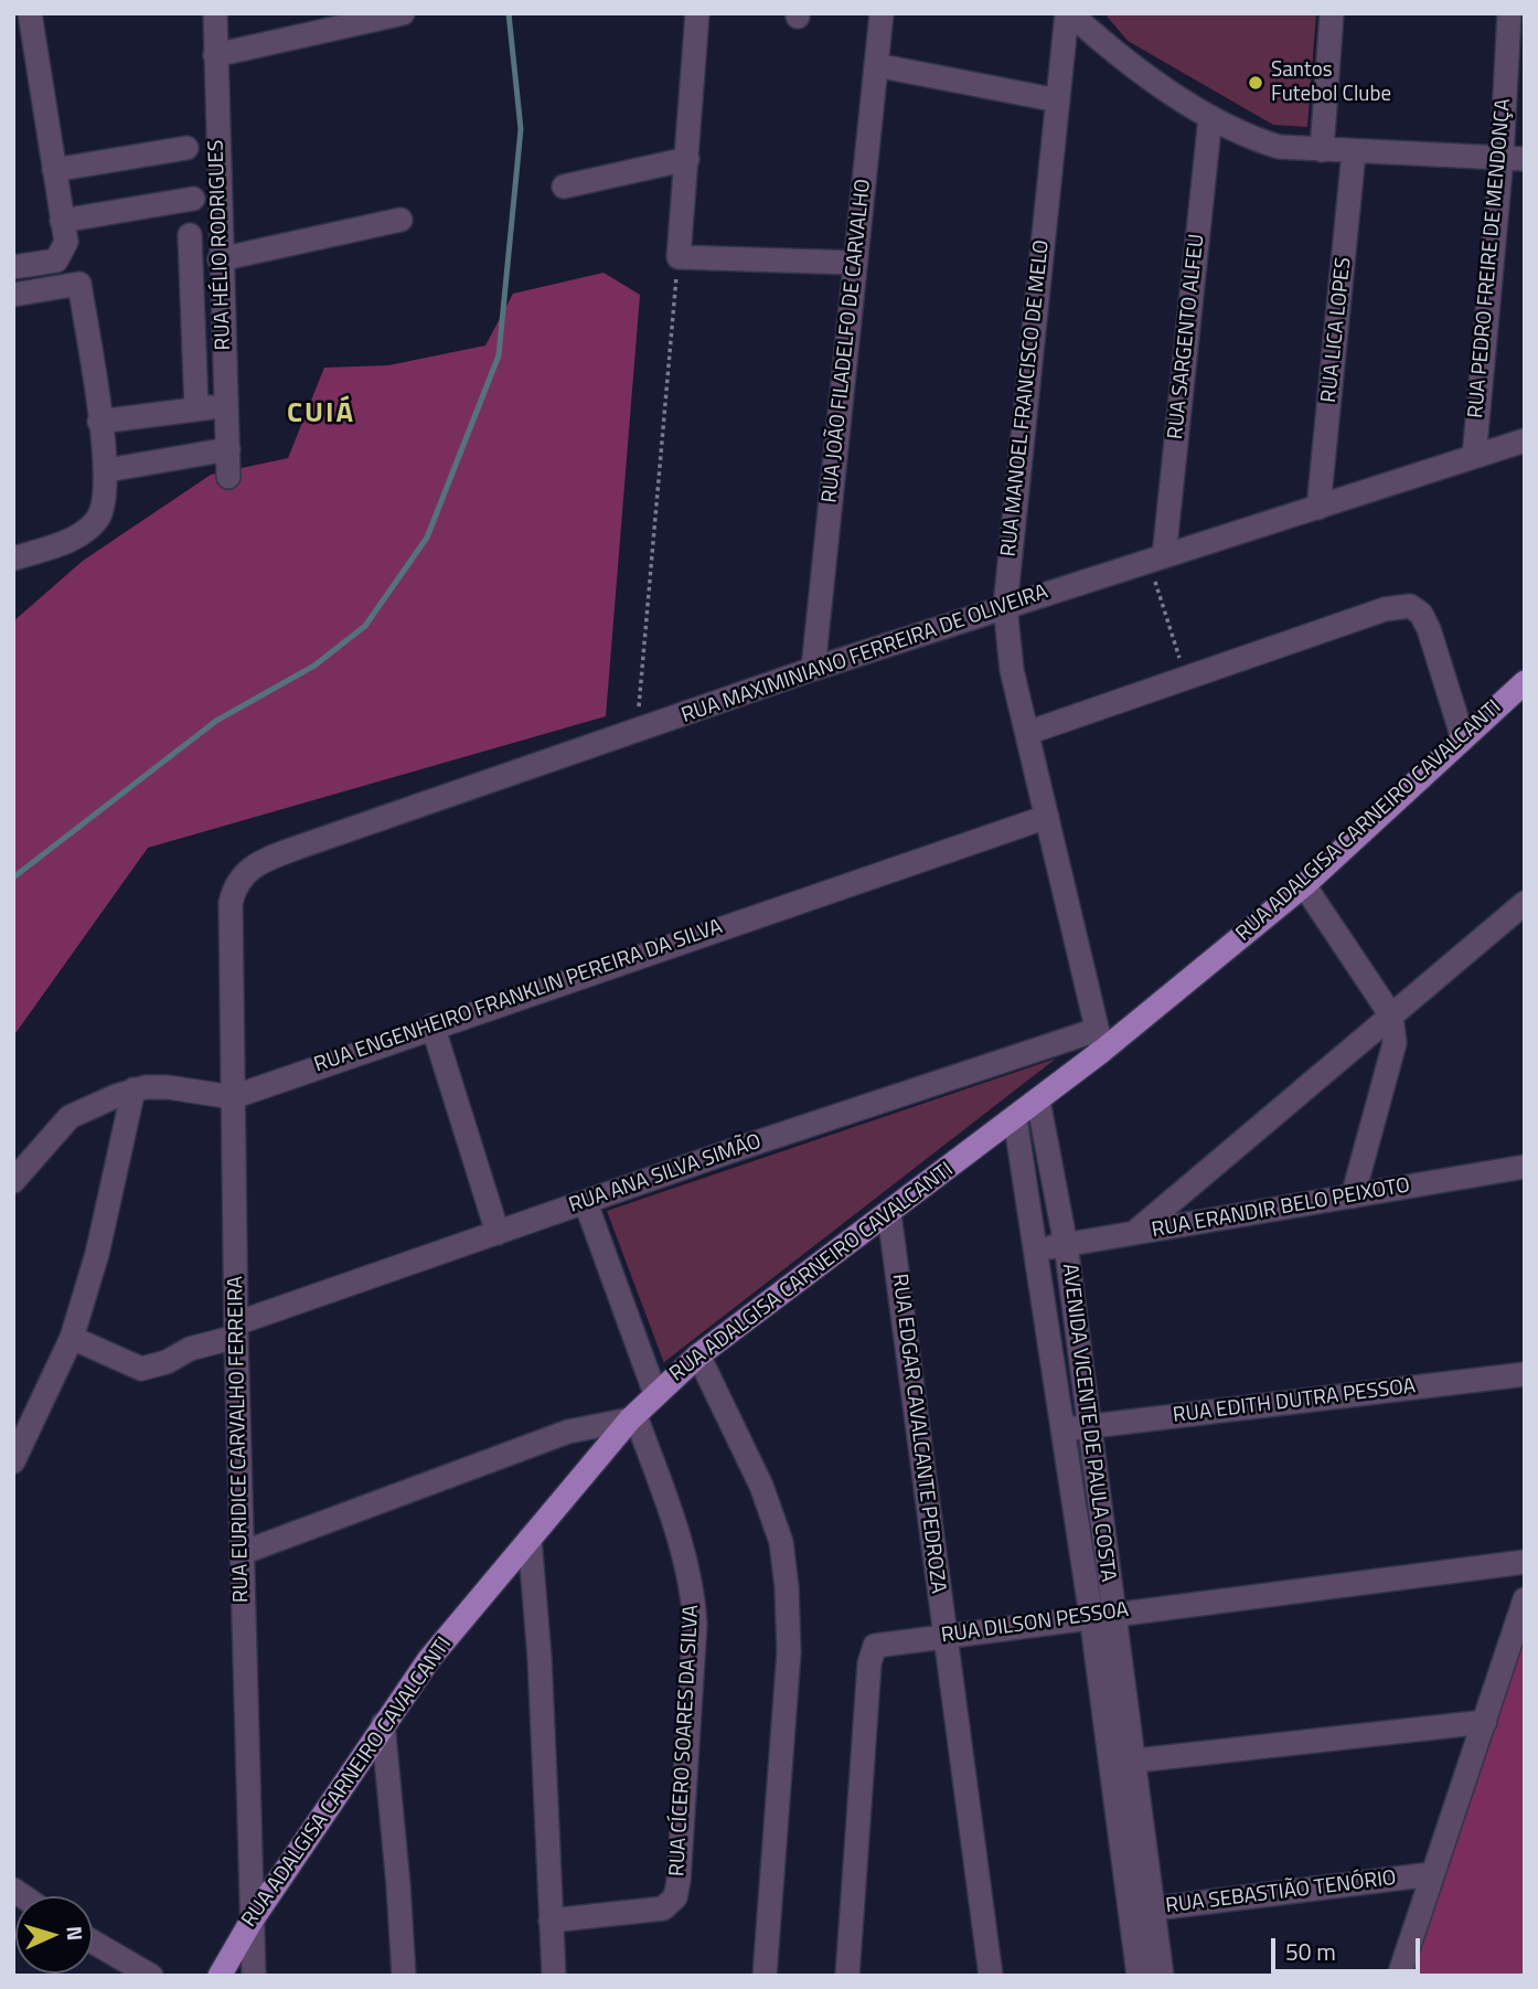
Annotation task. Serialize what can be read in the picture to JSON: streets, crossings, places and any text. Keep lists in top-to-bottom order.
{
  "streets": {
    "main road": ["RUA ADALGISA CARNEIRO CAVALCANTI"],
    "street": [
      "RUA HÉLIO RODRIGUES",
      "RUA PEDRO FREIRE DE MENDONÇA",
      "RUA LICA LOPES",
      "RUA SARGENTO ALFEU",
      "RUA JOÃO FILADELFO DE CARVALHO",
      "RUA MANOEL FRANCISCO DE MELO",
      "RUA MAXIMINIANO FERREIRA DE OLIVEIRA",
      "RUA ENGENHEIRO FRANKLIN PEREIRA DA SILVA",
      "RUA ANA SILVA SIMÃO",
      "RUA ERANDIR BELO PEIXOTO",
      "RUA EDITH DUTRA PESSOA",
      "AVENIDA VICENTE DE PAULA COSTA",
      "RUA EDGAR CAVALCANTE PEDROZA",
      "RUA EURIDICE CARVALHO FERREIRA",
      "RUA DILSON PESSOA",
      "RUA CÍCERO SOARES DA SILVA",
      "RUA SEBASTIÃO TENÓRIO"
    ]
  },
  "crossings": [
    ["RUA PEDRO FREIRE DE MENDONÇA", "RUA MAXIMINIANO FERREIRA DE OLIVEIRA"],
    ["RUA LICA LOPES", "RUA MAXIMINIANO FERREIRA DE OLIVEIRA"],
    ["RUA SARGENTO ALFEU", "RUA MAXIMINIANO FERREIRA DE OLIVEIRA"],
    ["RUA JOÃO FILADELFO DE CARVALHO", "RUA MAXIMINIANO FERREIRA DE OLIVEIRA"],
    ["RUA MANOEL FRANCISCO DE MELO", "RUA MAXIMINIANO FERREIRA DE OLIVEIRA"],
    ["RUA MANOEL FRANCISCO DE MELO", "RUA ADALGISA CARNEIRO CAVALCANTI"],
    ["RUA MANOEL FRANCISCO DE MELO", "RUA ENGENHEIRO FRANKLIN PEREIRA DA SILVA"],
    ["RUA MANOEL FRANCISCO DE MELO", "RUA ANA SILVA SIMÃO"],
    ["RUA MAXIMINIANO FERREIRA DE OLIVEIRA", "RUA EURIDICE CARVALHO FERREIRA"],
    ["RUA ADALGISA CARNEIRO CAVALCANTI", "RUA ANA SILVA SIMÃO"],
    ["RUA ADALGISA CARNEIRO CAVALCANTI", "AVENIDA VICENTE DE PAULA COSTA"],
    ["RUA ADALGISA CARNEIRO CAVALCANTI", "RUA EDGAR CAVALCANTE PEDROZA"],
    ["RUA ADALGISA CARNEIRO CAVALCANTI", "RUA EURIDICE CARVALHO FERREIRA"],
    ["RUA ADALGISA CARNEIRO CAVALCANTI", "RUA CÍCERO SOARES DA SILVA"],
    ["RUA ENGENHEIRO FRANKLIN PEREIRA DA SILVA", "RUA EURIDICE CARVALHO FERREIRA"],
    ["RUA ANA SILVA SIMÃO", "RUA EURIDICE CARVALHO FERREIRA"],
    ["RUA ERANDIR BELO PEIXOTO", "AVENIDA VICENTE DE PAULA COSTA"],
    ["RUA EDITH DUTRA PESSOA", "AVENIDA VICENTE DE PAULA COSTA"],
    ["AVENIDA VICENTE DE PAULA COSTA", "RUA DILSON PESSOA"],
    ["AVENIDA VICENTE DE PAULA COSTA", "RUA SEBASTIÃO TENÓRIO"],
    ["RUA EDGAR CAVALCANTE PEDROZA", "RUA DILSON PESSOA"]
  ],
  "districts": ["CUIÁ"],
  "places": ["Santos Futebol Clube"],
  "scale_bar": "50 m",
  "north": "right"
}
